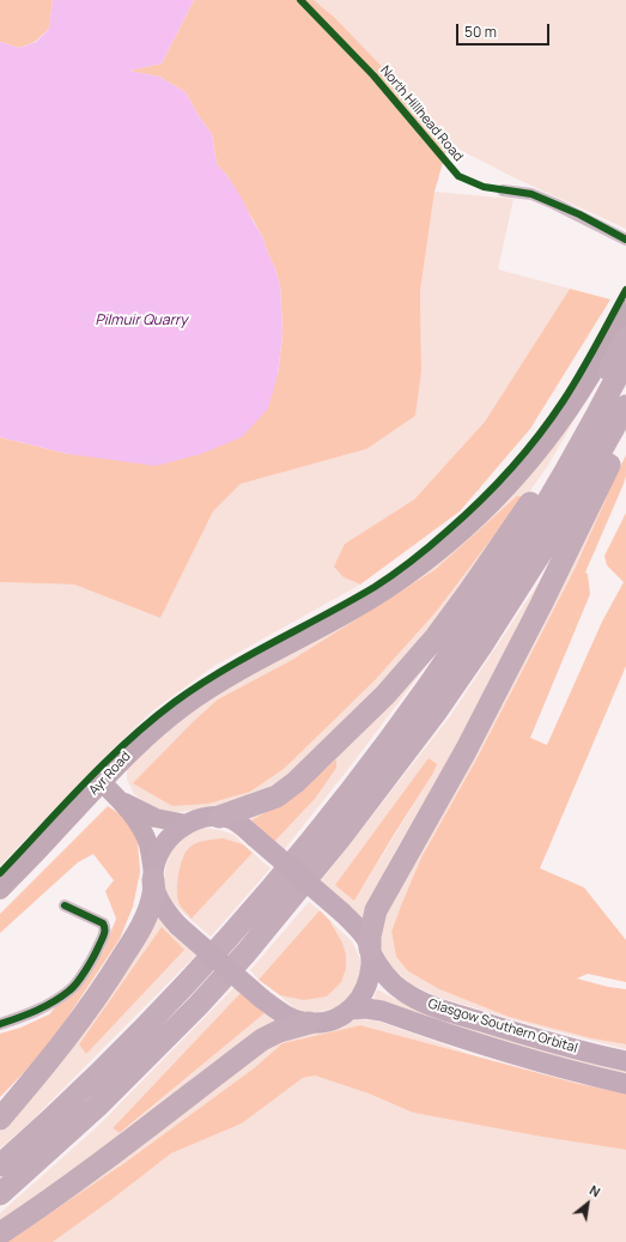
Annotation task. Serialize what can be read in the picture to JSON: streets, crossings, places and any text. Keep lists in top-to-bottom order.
{
  "streets": {
    "highway": ["Glasgow Southern Orbital"],
    "main road": ["Ayr Road"],
    "cycle path": ["North Hillhead Road"]
  },
  "water": ["Pilmuir Quarry"],
  "scale_bar": "50 m",
  "north": "top right"
}
